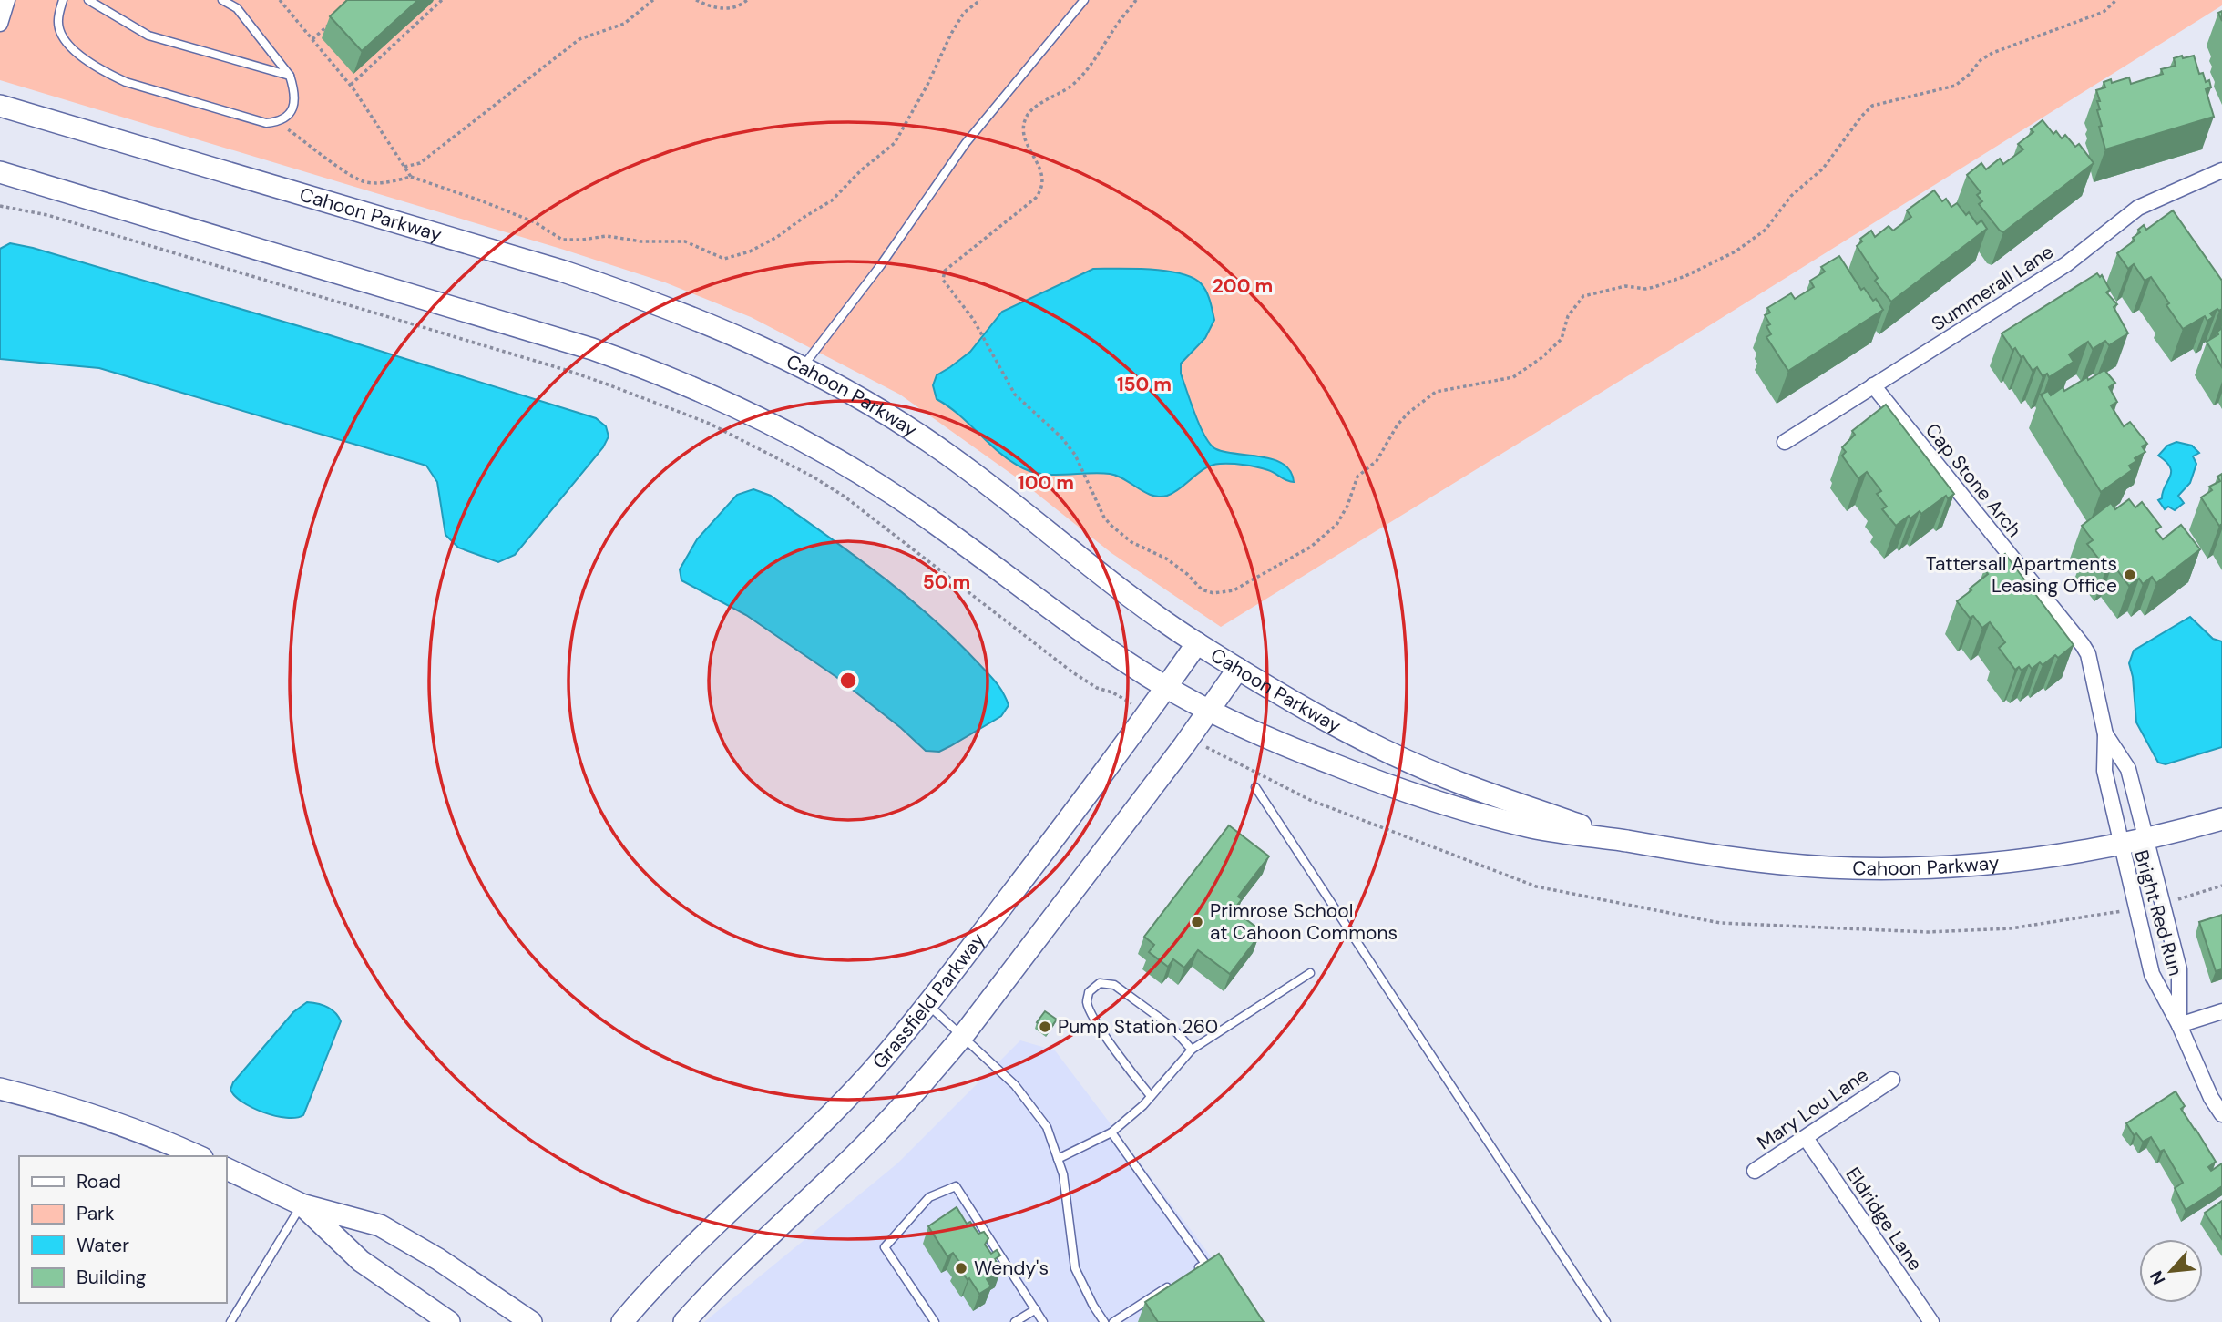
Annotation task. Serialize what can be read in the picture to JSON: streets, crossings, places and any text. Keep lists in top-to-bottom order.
{
  "streets": {
    "street": [
      "Cahoon Parkway",
      "Summerall Lane",
      "Cap Stone Arch",
      "Bright Red Run",
      "Grassfield Parkway",
      "Mary Lou Lane",
      "Eldridge Lane"
    ]
  },
  "crossings": [
    ["Cahoon Parkway", "Cap Stone Arch"],
    ["Cahoon Parkway", "Bright Red Run"],
    ["Cahoon Parkway", "Grassfield Parkway"],
    ["Summerall Lane", "Cap Stone Arch"],
    ["Cap Stone Arch", "Bright Red Run"],
    ["Mary Lou Lane", "Eldridge Lane"]
  ],
  "places": [
    "Tattersall Apartments Leasing Office",
    "Primrose School at Cahoon Commons",
    "Pump Station 260",
    "Wendy's"
  ],
  "legend": [
    "Road",
    "Park",
    "Water",
    "Building"
  ],
  "north": "bottom left",
  "rings": [
    "200 m",
    "150 m",
    "100 m",
    "50 m"
  ]
}
